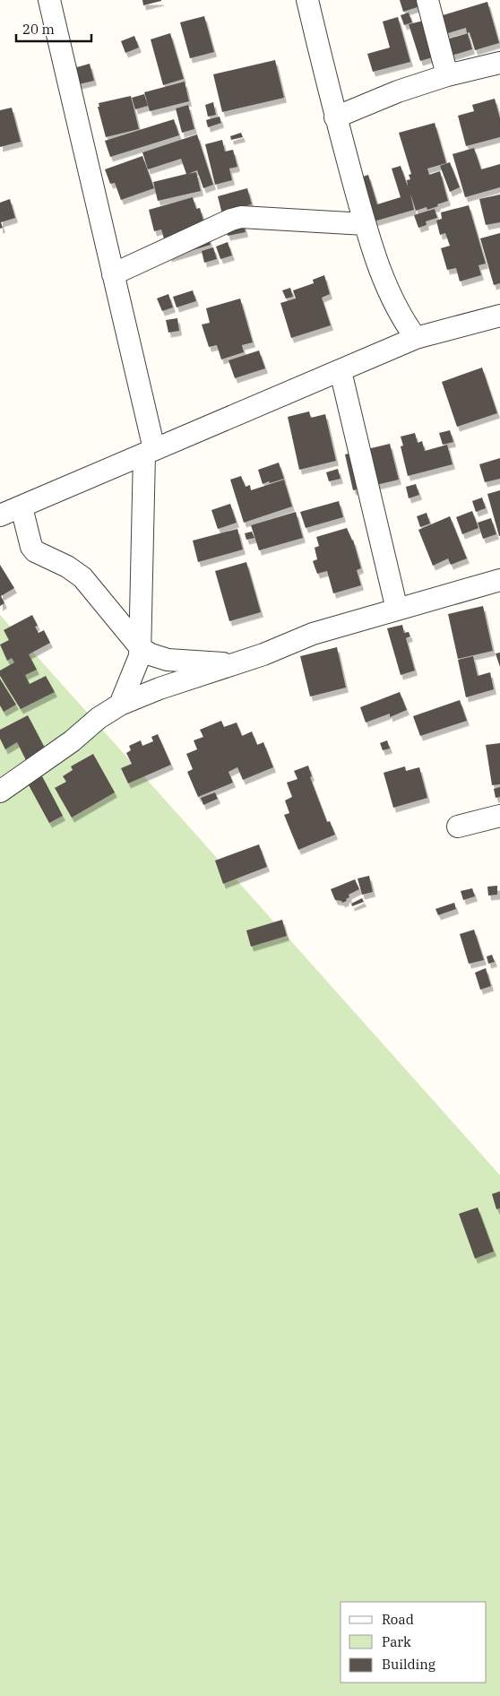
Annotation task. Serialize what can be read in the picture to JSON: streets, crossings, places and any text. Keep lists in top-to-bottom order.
{
  "legend": ["Road", "Park", "Building"],
  "scale_bar": "20 m"
}
